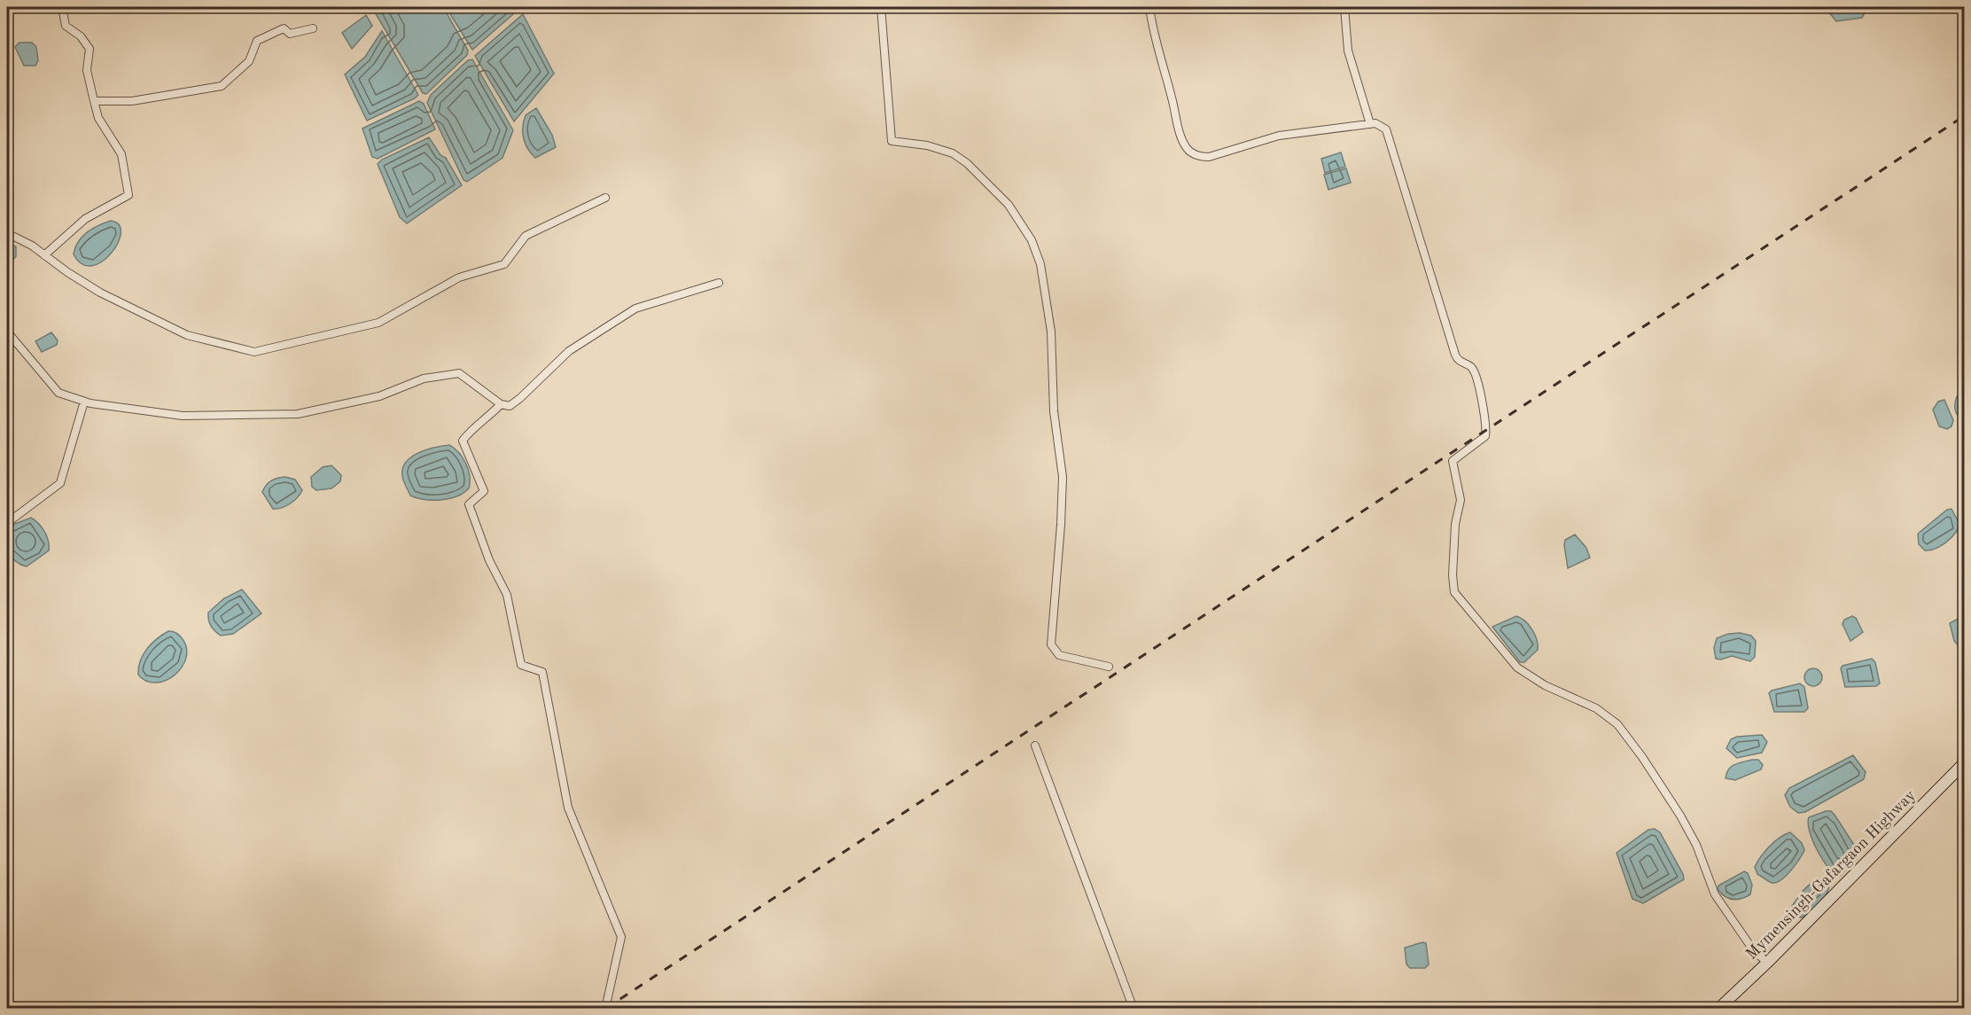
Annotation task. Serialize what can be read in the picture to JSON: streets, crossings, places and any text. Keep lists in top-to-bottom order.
{
  "streets": {
    "main road": ["Mymensingh-Gafargaon Highway"]
  }
}
